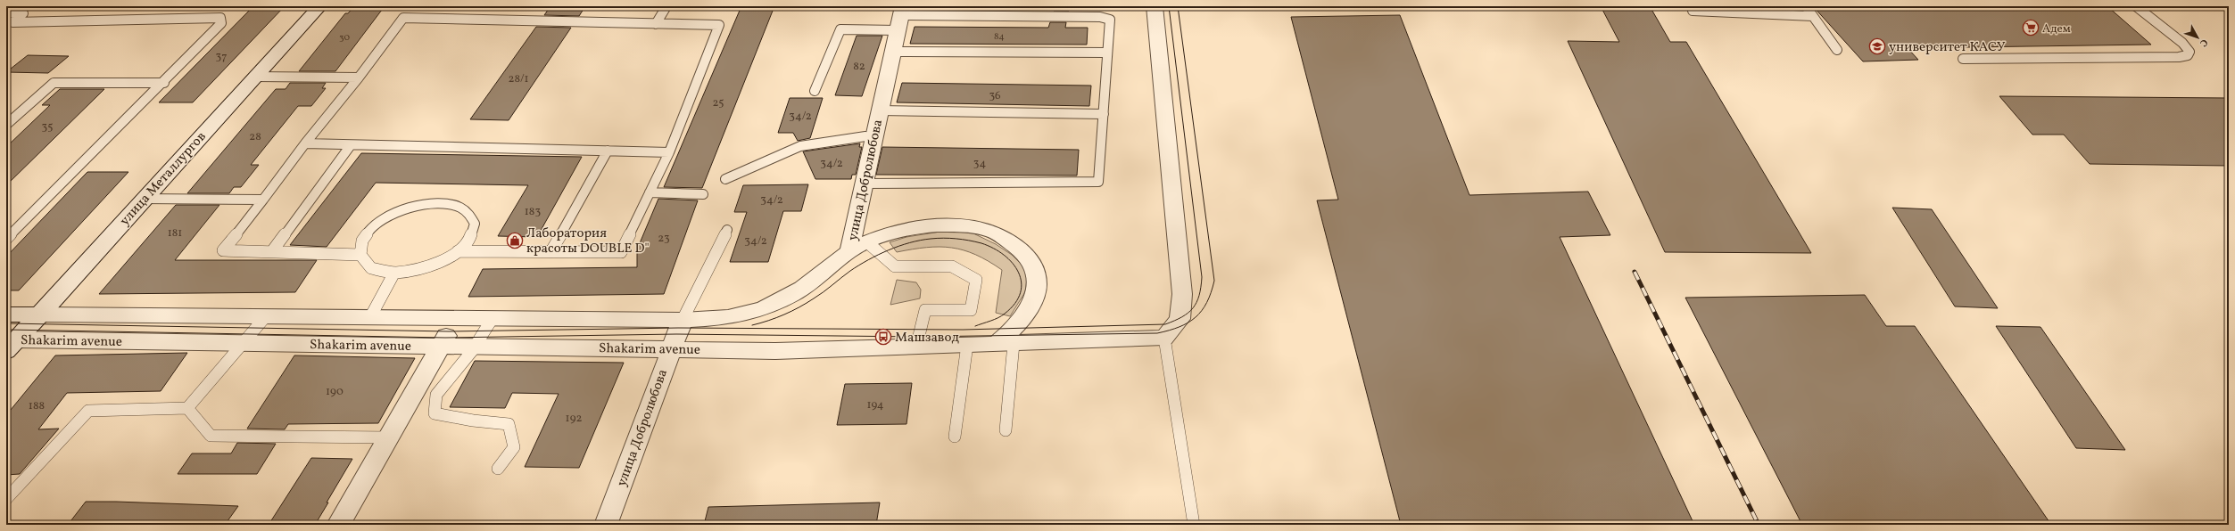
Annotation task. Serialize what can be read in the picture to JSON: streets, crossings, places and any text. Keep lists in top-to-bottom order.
{
  "streets": {
    "street": ["улица Металлургов", "улица Добролюбова", "Shakarim avenue"]
  },
  "crossings": [
    ["улица Металлургов", "Shakarim avenue"],
    ["улица Добролюбова", "Shakarim avenue"]
  ],
  "places": {
    "supermarket": ["Адем"],
    "school or university": ["университет КАСУ"],
    "shop": ["Лаборатория красоты DOUBLE D\""],
    "bus stop": ["Машзавод"]
  },
  "house_numbers": [
    "84",
    "30",
    "37",
    "82",
    "28/1",
    "36",
    "25",
    "34/2",
    "35",
    "28",
    "34/2",
    "34",
    "34/2",
    "183",
    "181",
    "23",
    "34/2",
    "190",
    "194",
    "188",
    "192"
  ],
  "north": "bottom right"
}
